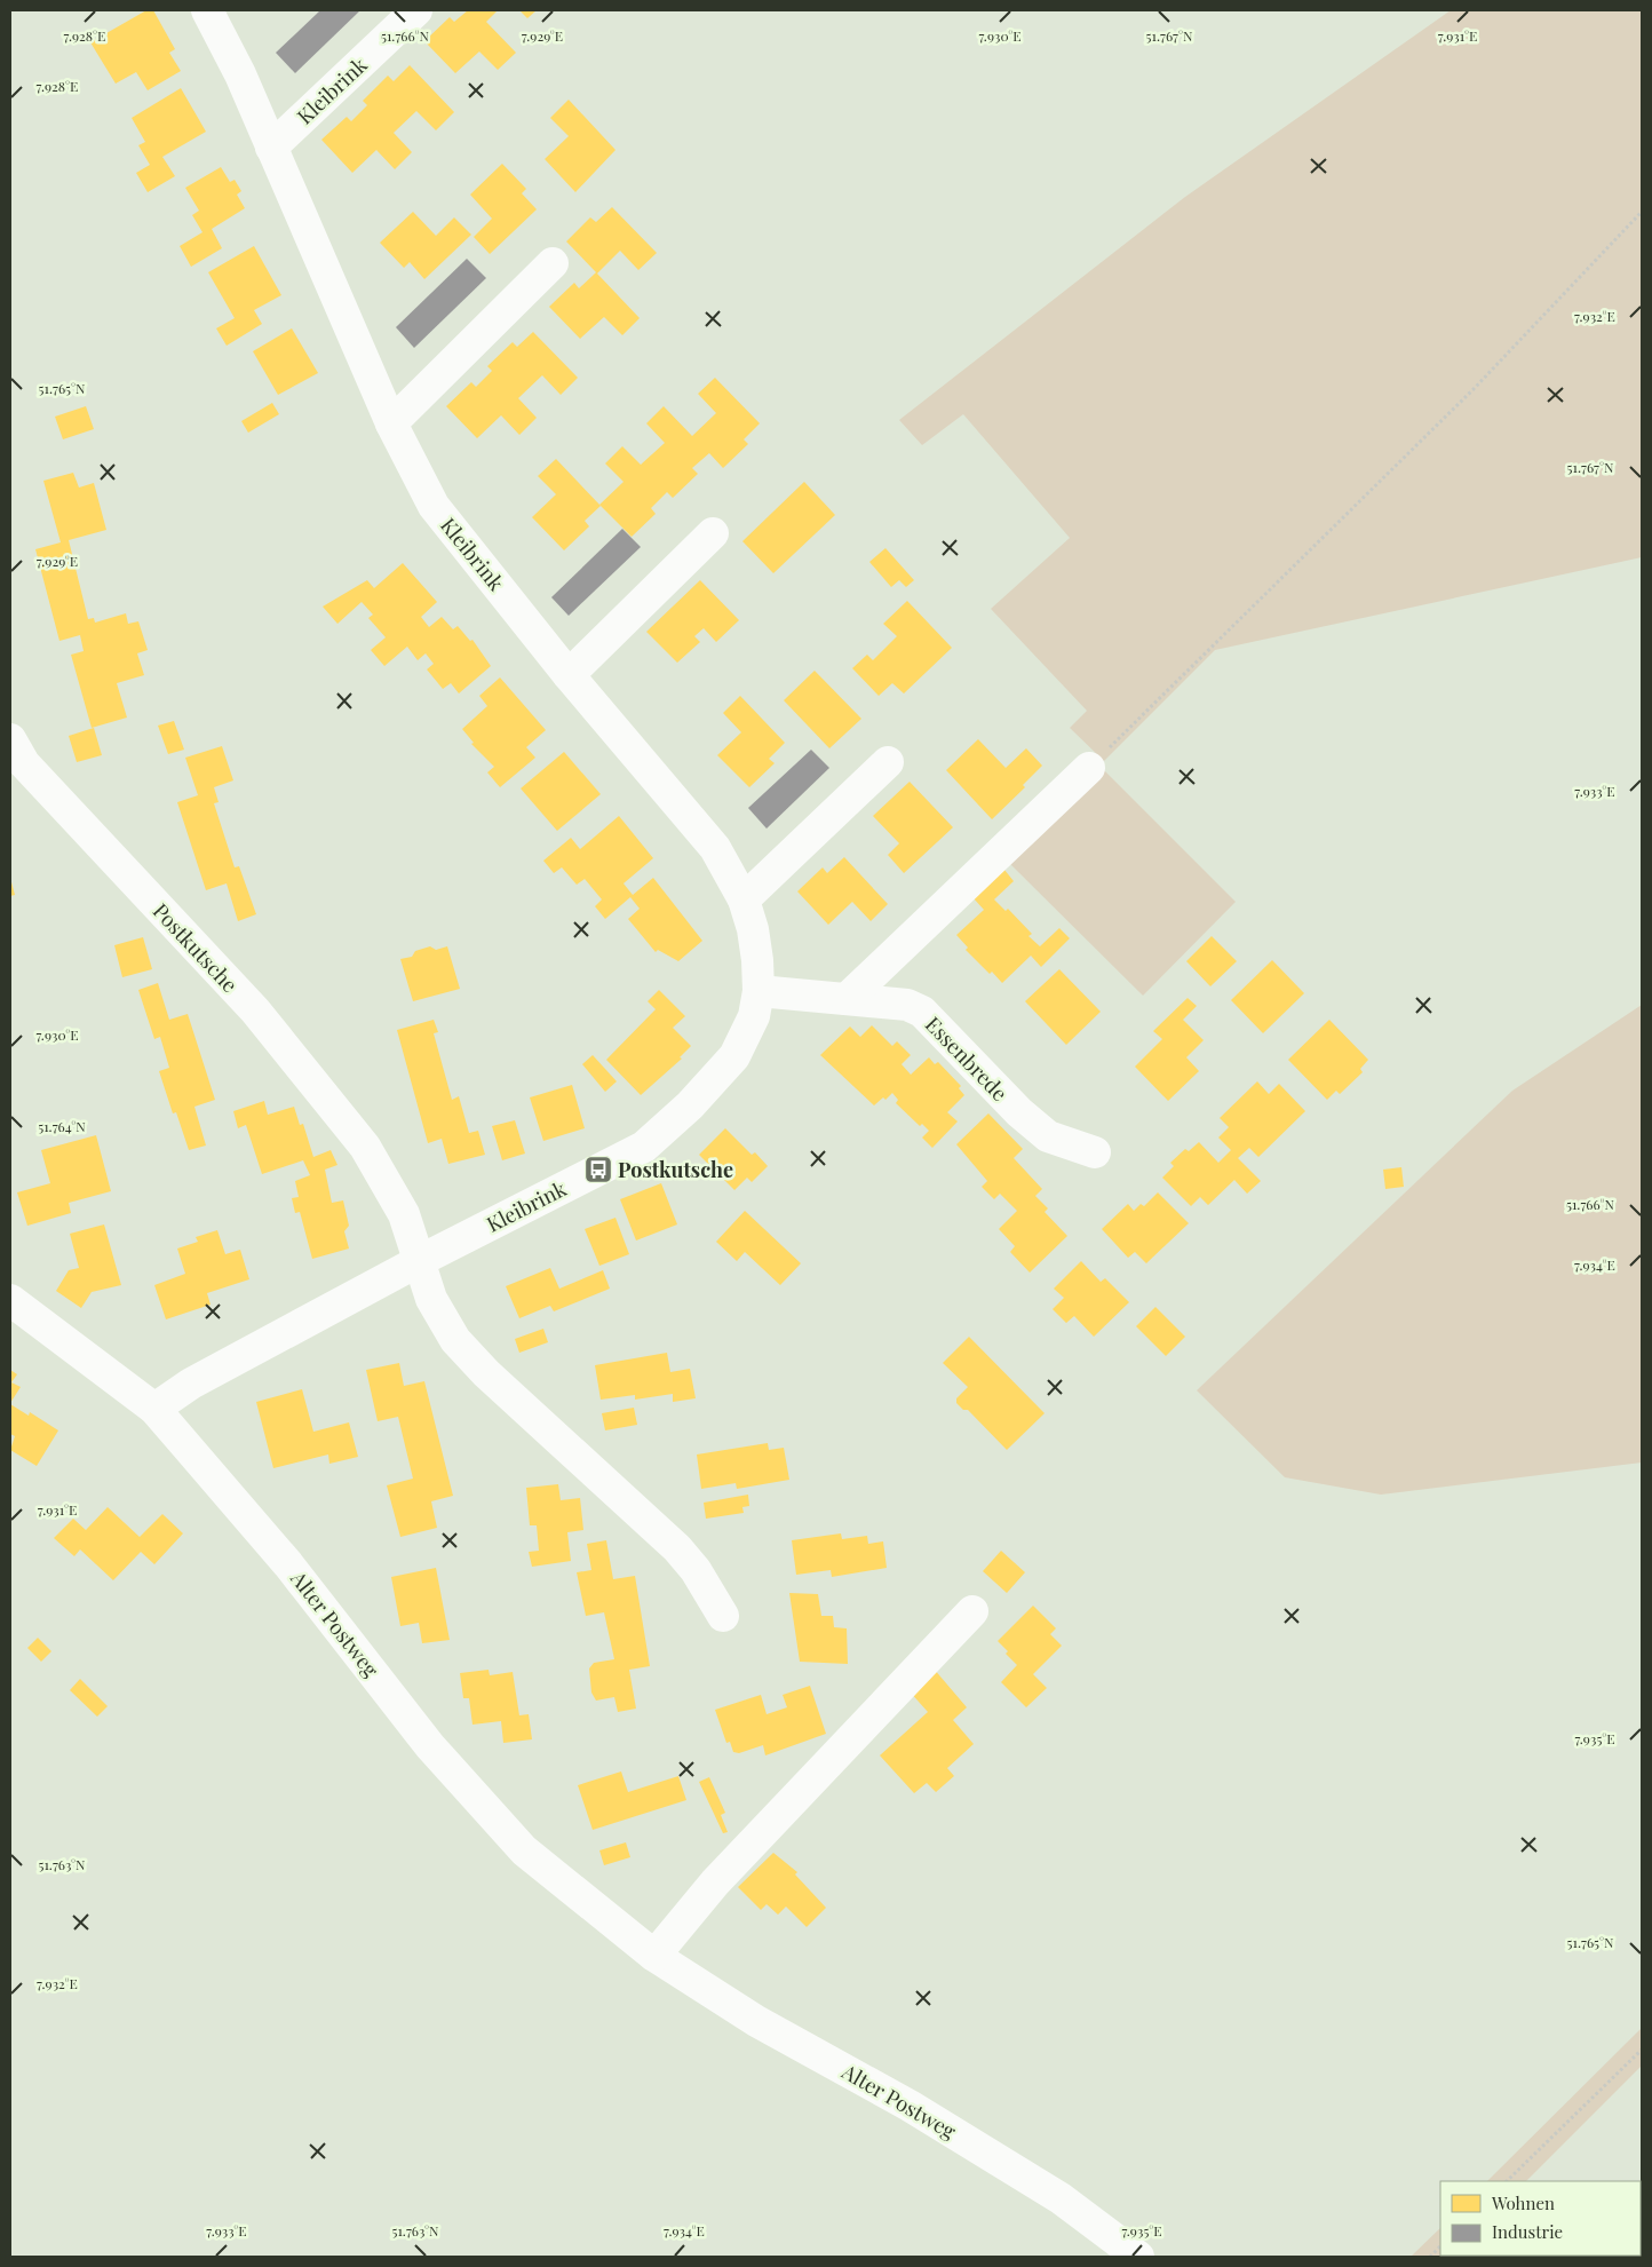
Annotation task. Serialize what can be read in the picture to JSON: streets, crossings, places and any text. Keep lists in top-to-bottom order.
{
  "streets": {
    "street": [
      "Kleibrink",
      "Postkutsche",
      "Essenbrede",
      "Alter Postweg"
    ]
  },
  "crossings": [
    ["Kleibrink", "Postkutsche"],
    ["Kleibrink", "Essenbrede"],
    ["Kleibrink", "Alter Postweg"]
  ],
  "places": {
    "bus stop": ["Postkutsche"]
  },
  "legend": ["Wohnen", "Industrie"],
  "coordinates": [
    "51.766°N",
    "51.767°N",
    "7.928°E",
    "7.929°E",
    "7.930°E",
    "7.931°E",
    "7.932°E",
    "51.765°N",
    "7.933°E",
    "51.764°N",
    "7.934°E",
    "7.935°E",
    "51.763°N"
  ]
}
